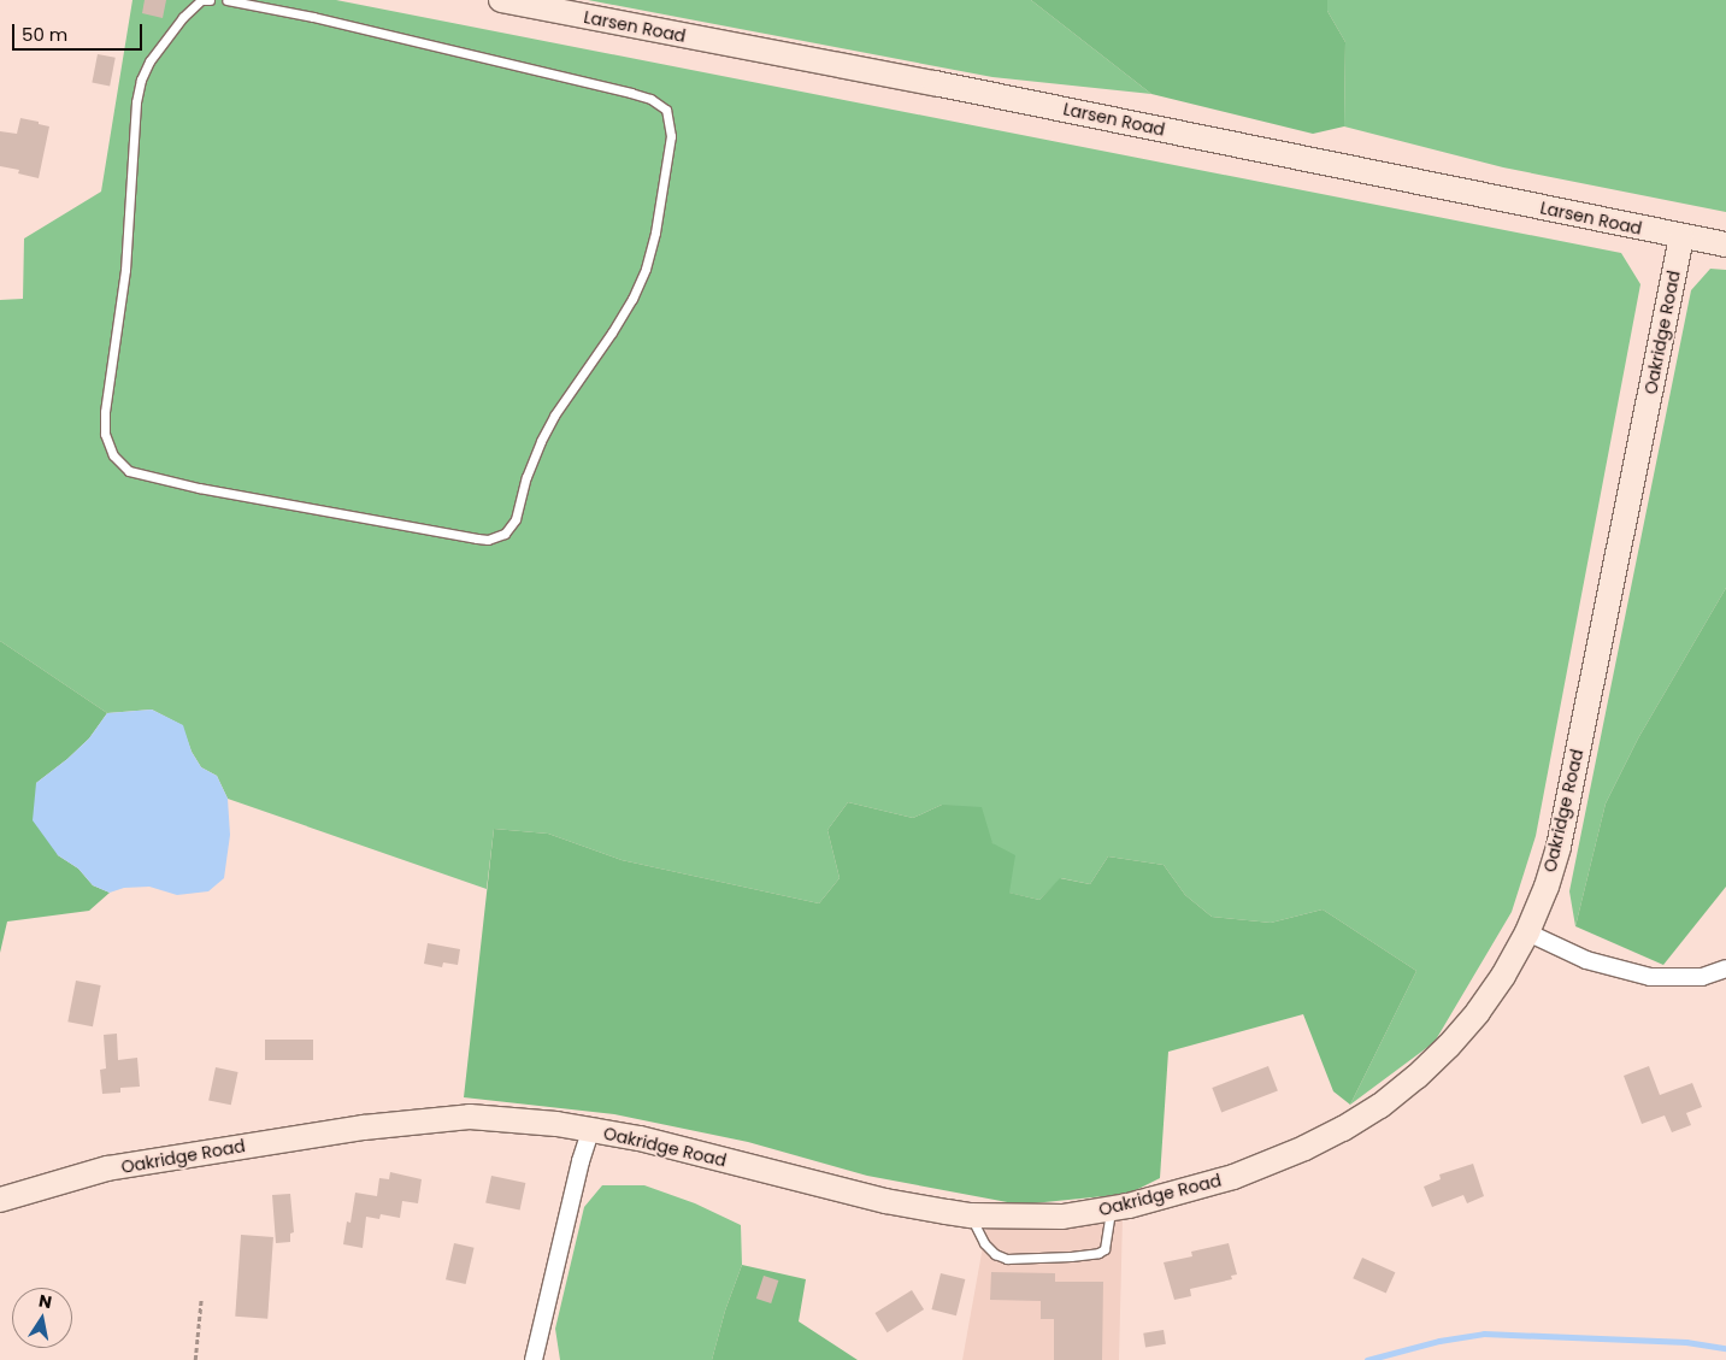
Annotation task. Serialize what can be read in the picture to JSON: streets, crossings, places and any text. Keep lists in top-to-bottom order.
{
  "streets": {
    "street": ["Larsen Road", "Oakridge Road"]
  },
  "crossings": [
    ["Larsen Road", "Oakridge Road"]
  ],
  "scale_bar": "50 m",
  "north": "top"
}
